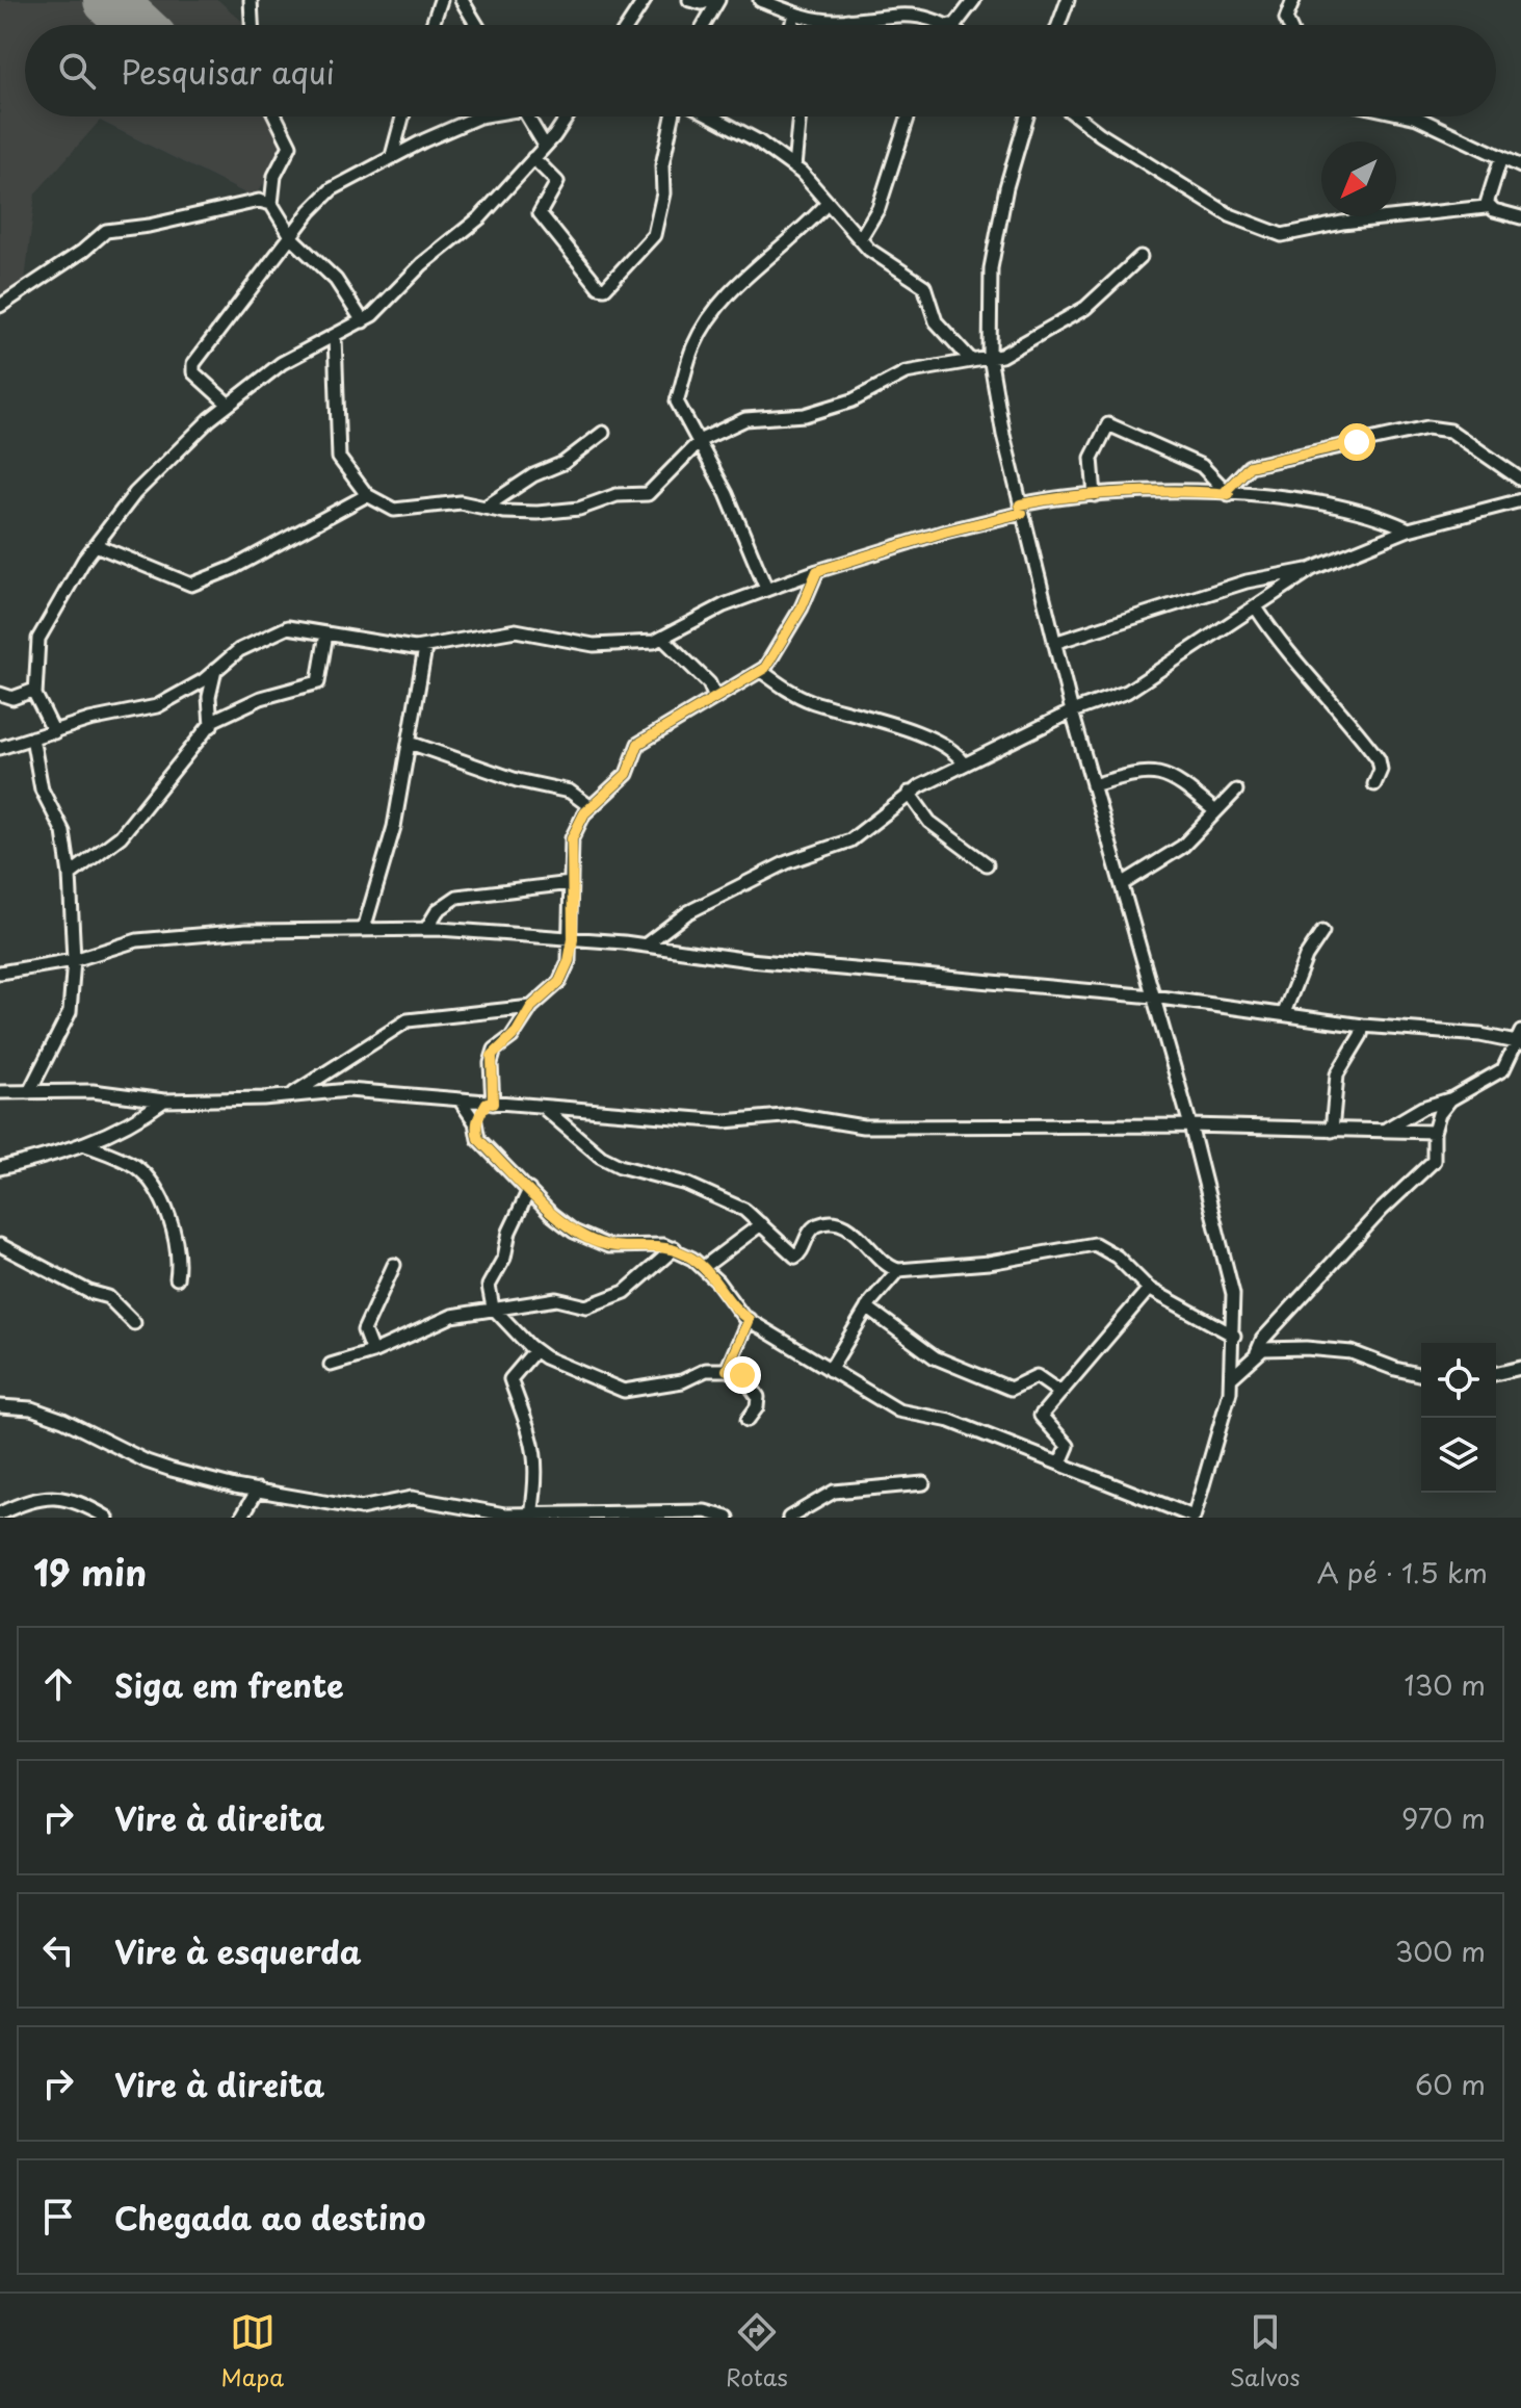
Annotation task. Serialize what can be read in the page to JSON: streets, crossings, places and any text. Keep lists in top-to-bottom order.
{
  "north": "bottom left",
  "page": {
    "search": "Pesquisar aqui",
    "heading": ["19 min", "A pé · 1.5 km"],
    "list": [
      ["Siga em frente", "130 m"],
      ["Vire à direita", "970 m"],
      ["Vire à esquerda", "300 m"],
      ["Vire à direita", "60 m"],
      "Chegada ao destino"
    ],
    "nav": ["Mapa", "Rotas", "Salvos"]
  }
}
